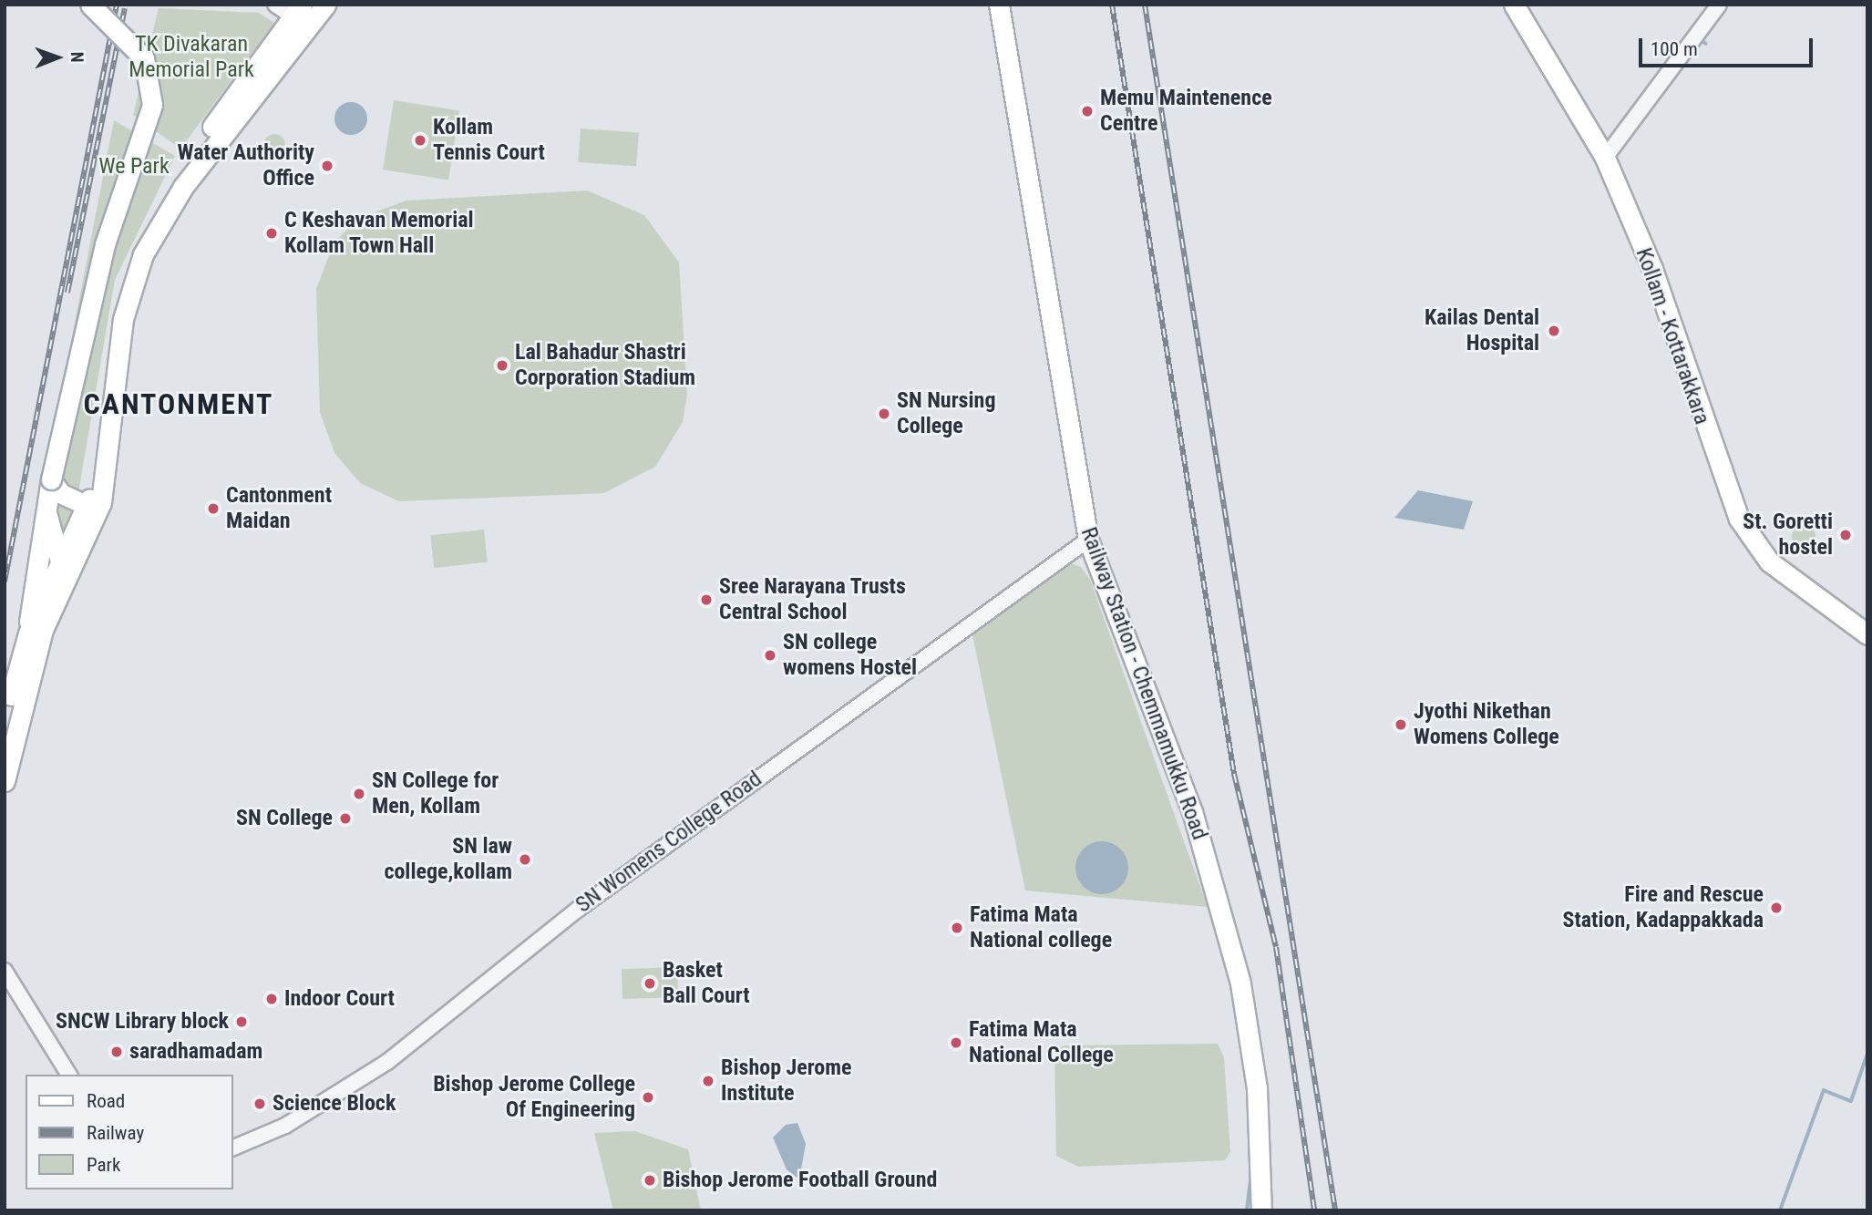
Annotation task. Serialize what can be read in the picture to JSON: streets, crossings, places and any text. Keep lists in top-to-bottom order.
{
  "streets": {
    "main road": ["Kollam - Kottarakkara", "Railway Station - Chemmamukku Road"],
    "street": ["SN Womens College Road"]
  },
  "crossings": [
    ["Railway Station - Chemmamukku Road", "SN Womens College Road"]
  ],
  "districts": ["CANTONMENT"],
  "parks": ["TK Divakaran Memorial Park", "We Park"],
  "places": [
    "Memu Maintenence Centre",
    "Kollam Tennis Court",
    "Water Authority Office",
    "C Keshavan Memorial Kollam Town Hall",
    "Kailas Dental Hospital",
    "Lal Bahadur Shastri Corporation Stadium",
    "SN Nursing College",
    "Cantonment Maidan",
    "St. Goretti hostel",
    "Sree Narayana Trusts Central School",
    "SN college womens Hostel",
    "Jyothi Nikethan Womens College",
    "SN College for Men, Kollam",
    "SN College",
    "SN law college,kollam",
    "Fire and Rescue Station, Kadappakkada",
    "Fatima Mata National college",
    "Basket Ball Court",
    "Indoor Court",
    "SNCW Library block",
    "Fatima Mata National College",
    "saradhamadam",
    "Bishop Jerome Institute",
    "Bishop Jerome College Of Engineering",
    "Science Block",
    "Bishop Jerome Football Ground"
  ],
  "legend": ["Road", "Railway", "Park"],
  "scale_bar": "100 m",
  "north": "right"
}
